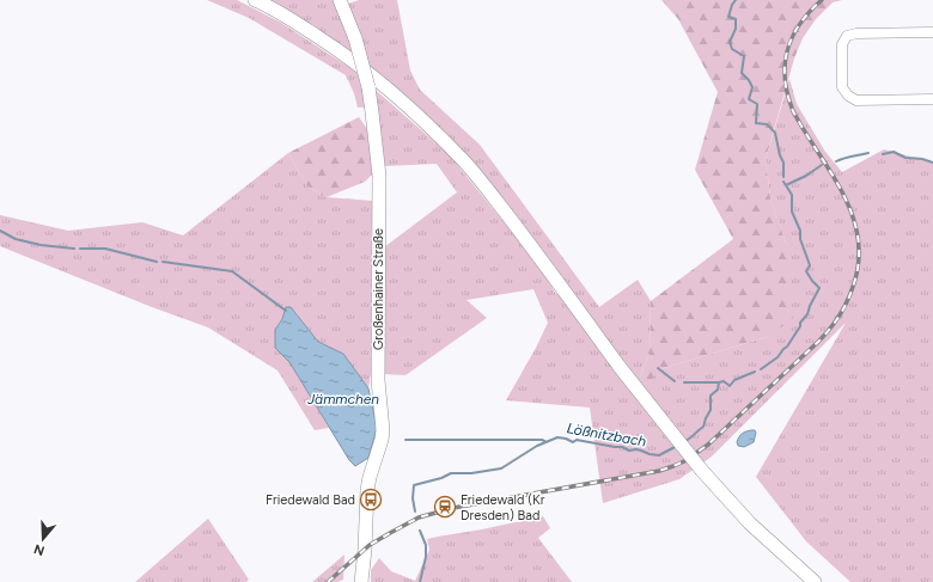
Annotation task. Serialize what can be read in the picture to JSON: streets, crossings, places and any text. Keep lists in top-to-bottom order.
{
  "streets": {
    "main road": ["Großenhainer Straße"]
  },
  "water": ["Jämmchen", "Lößnitzbach"],
  "places": {
    "bus stop": ["Friedewald Bad"],
    "station": ["Friedewald (Kr Dresden) Bad"]
  },
  "north": "bottom"
}
